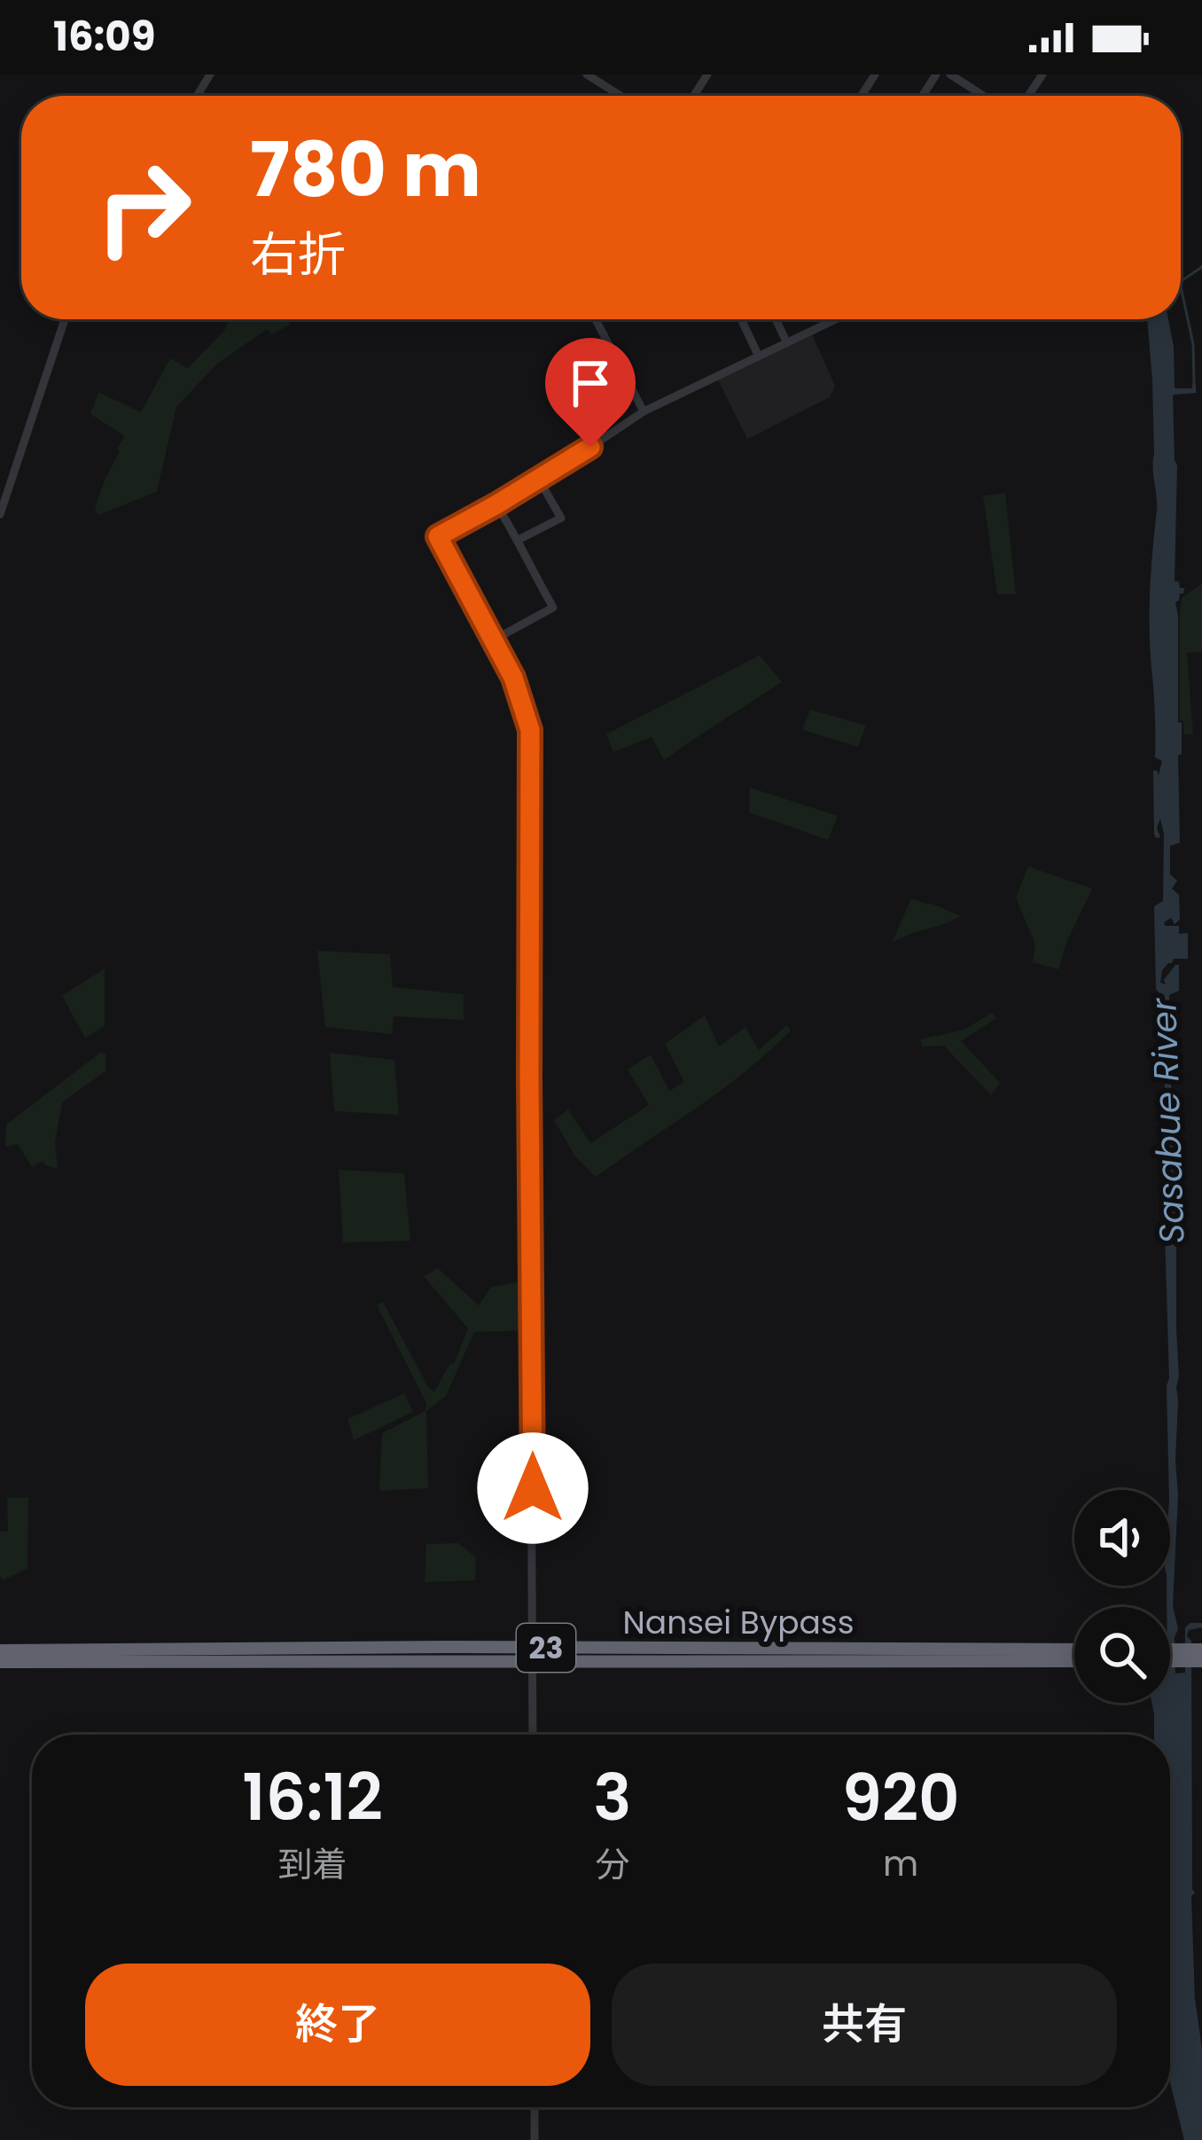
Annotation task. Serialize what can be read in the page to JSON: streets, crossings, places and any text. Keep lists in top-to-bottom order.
{
  "streets": {
    "highway": ["Nansei Bypass", "23"]
  },
  "water": ["Sasabue River"],
  "page": {
    "status": "16:09",
    "turn": ["780 m", "右折"],
    "eta": [
      "16:12",
      "到着",
      "3",
      "分",
      "920",
      "m"
    ],
    "buttons": ["終了", "共有"]
  }
}
